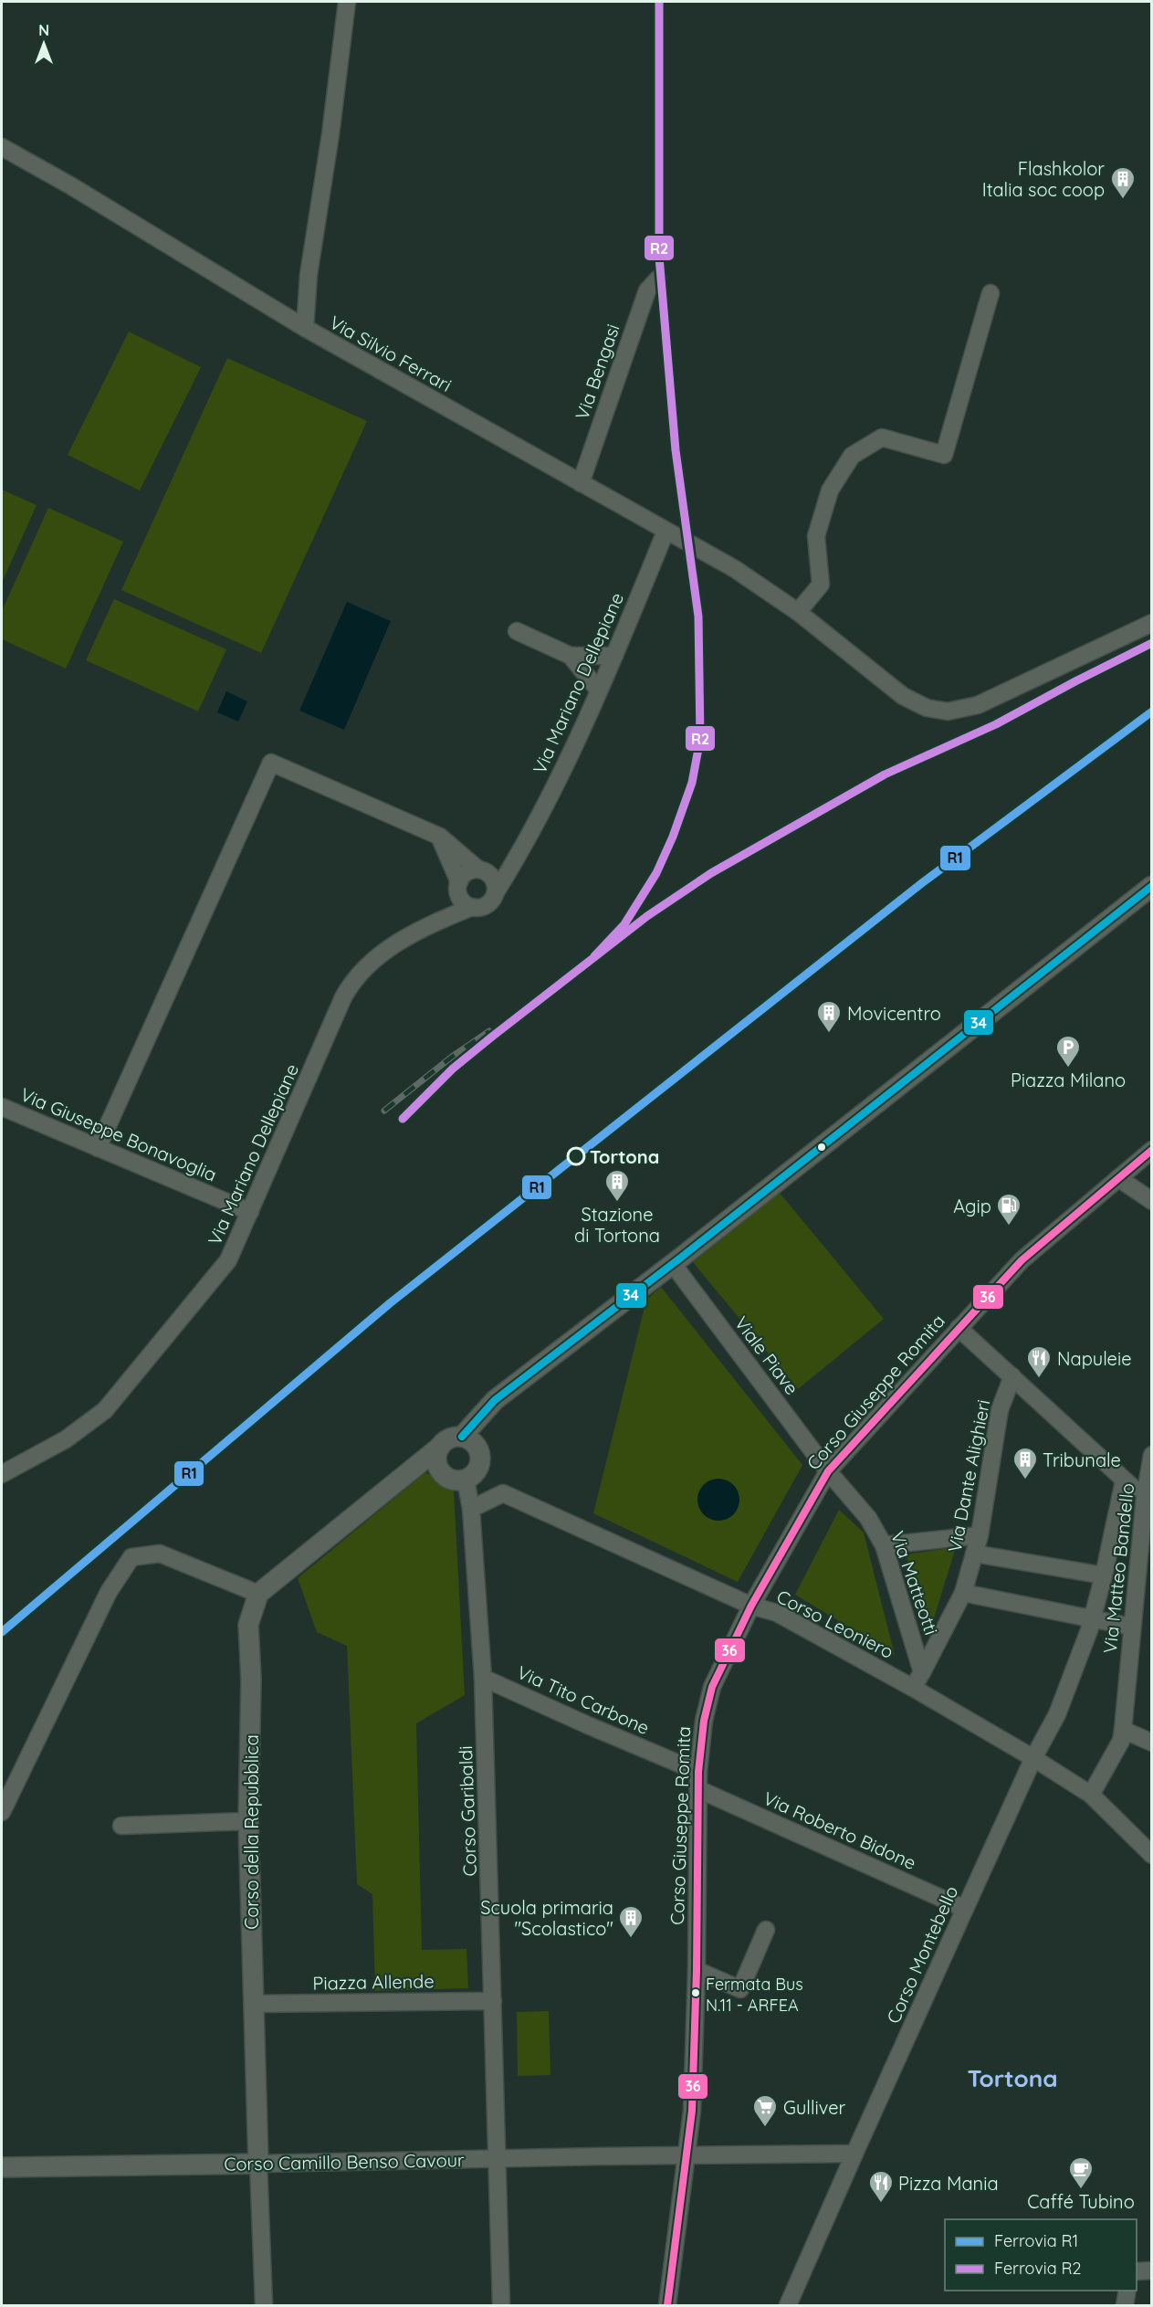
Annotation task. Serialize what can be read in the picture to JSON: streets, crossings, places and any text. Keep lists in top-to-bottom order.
{
  "streets": {
    "street": [
      "Via Silvio Ferrari",
      "Via Bengasi",
      "Via Mariano Dellepiane",
      "Via Giuseppe Bonavoglia",
      "Viale Piave",
      "Corso Giuseppe Romita",
      "Via Dante Alighieri",
      "Via Matteo Bandello",
      "Via Matteotti",
      "Corso Leoniero",
      "Via Tito Carbone",
      "Corso Garibaldi",
      "Via Roberto Bidone",
      "Corso della Repubblica",
      "Corso Montebello",
      "Piazza Allende",
      "Corso Camillo Benso Cavour"
    ]
  },
  "crossings": [
    ["Via Silvio Ferrari", "Via Bengasi"],
    ["Via Silvio Ferrari", "Via Mariano Dellepiane"],
    ["Via Mariano Dellepiane", "Via Giuseppe Bonavoglia"],
    ["Viale Piave", "Corso Giuseppe Romita"],
    ["Viale Piave", "Via Matteotti"],
    ["Corso Giuseppe Romita", "Via Matteotti"],
    ["Corso Giuseppe Romita", "Corso Leoniero"],
    ["Corso Giuseppe Romita", "Via Tito Carbone"],
    ["Corso Giuseppe Romita", "Via Roberto Bidone"],
    ["Corso Giuseppe Romita", "Corso Camillo Benso Cavour"],
    ["Via Dante Alighieri", "Via Matteotti"],
    ["Via Matteo Bandello", "Corso Leoniero"],
    ["Corso Leoniero", "Corso Garibaldi"],
    ["Corso Leoniero", "Corso Montebello"],
    ["Via Tito Carbone", "Corso Garibaldi"],
    ["Corso Garibaldi", "Piazza Allende"],
    ["Corso Garibaldi", "Corso Camillo Benso Cavour"],
    ["Via Roberto Bidone", "Corso Montebello"],
    ["Corso della Repubblica", "Piazza Allende"],
    ["Corso della Repubblica", "Corso Camillo Benso Cavour"],
    ["Corso Montebello", "Corso Camillo Benso Cavour"]
  ],
  "districts": ["Tortona"],
  "places": {
    "building": [
      "Flashkolor Italia soc coop",
      "Movicentro",
      "Stazione di Tortona",
      "Tribunale",
      "Scuola primaria \"Scolastico\""
    ],
    "parking": ["Piazza Milano"],
    "other": ["Tortona", "Fermata Bus N.11 - ARFEA"],
    "fuel station": ["Agip"],
    "restaurant": ["Napuleie", "Pizza Mania"],
    "supermarket": ["Gulliver"],
    "cafe": ["Caffé Tubino"]
  },
  "lines": [
    "rail line R2",
    "rail line R1",
    "transit line 34",
    "transit line 36"
  ],
  "legend": ["Ferrovia R1", "Ferrovia R2"],
  "north": "top"
}
